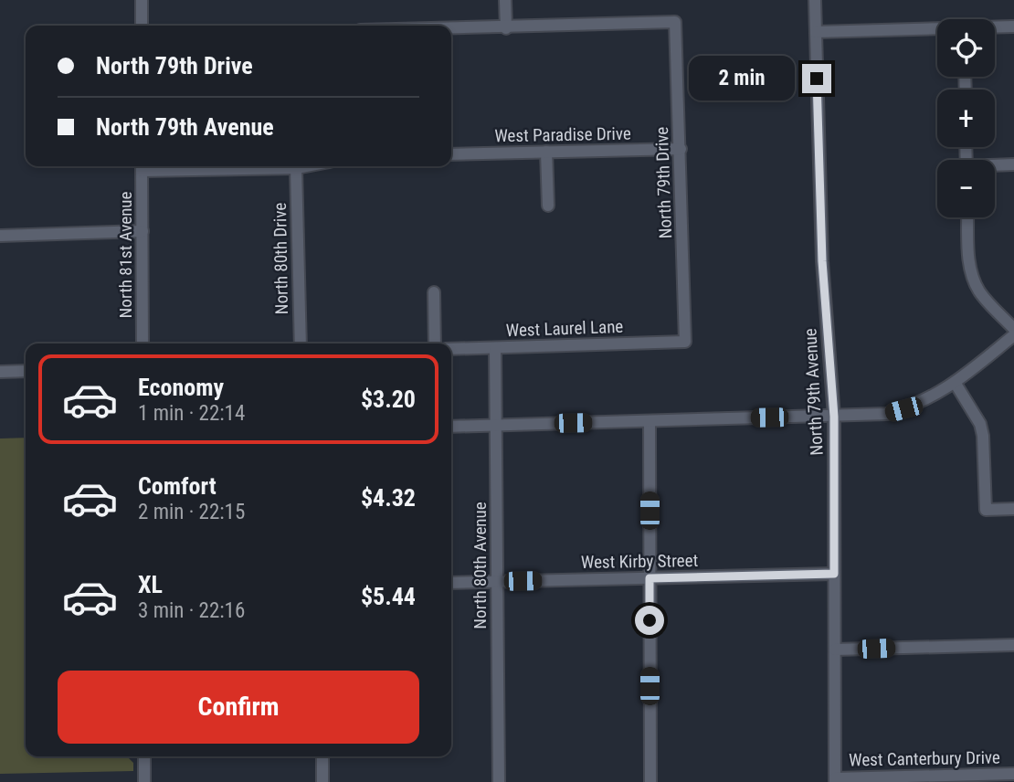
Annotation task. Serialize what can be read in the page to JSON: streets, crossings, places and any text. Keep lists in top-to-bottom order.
{
  "streets": {
    "street": [
      "West Paradise Drive",
      "North 79th Drive",
      "North 81st Avenue",
      "North 80th Drive",
      "West Laurel Lane",
      "North 79th Avenue",
      "West Kirby Street",
      "North 80th Avenue",
      "West Canterbury Drive"
    ]
  },
  "crossings": [
    ["West Paradise Drive", "North 79th Drive"],
    ["North 79th Drive", "West Laurel Lane"],
    ["West Laurel Lane", "North 80th Avenue"],
    ["North 79th Avenue", "West Kirby Street"],
    ["North 79th Avenue", "West Canterbury Drive"],
    ["West Kirby Street", "North 80th Avenue"]
  ],
  "page": {
    "map_buttons": ["+", "−"],
    "banner": ["North 79th Drive", "North 79th Avenue"],
    "bubble": "2 min",
    "list": [
      {
        "name": "Economy",
        "note": "1 min · 22:14",
        "value": "$3.20"
      },
      {
        "name": "Comfort",
        "note": "2 min · 22:15",
        "value": "$4.32"
      },
      {
        "name": "XL",
        "note": "3 min · 22:16",
        "value": "$5.44"
      }
    ],
    "buttons": "Confirm"
  }
}
